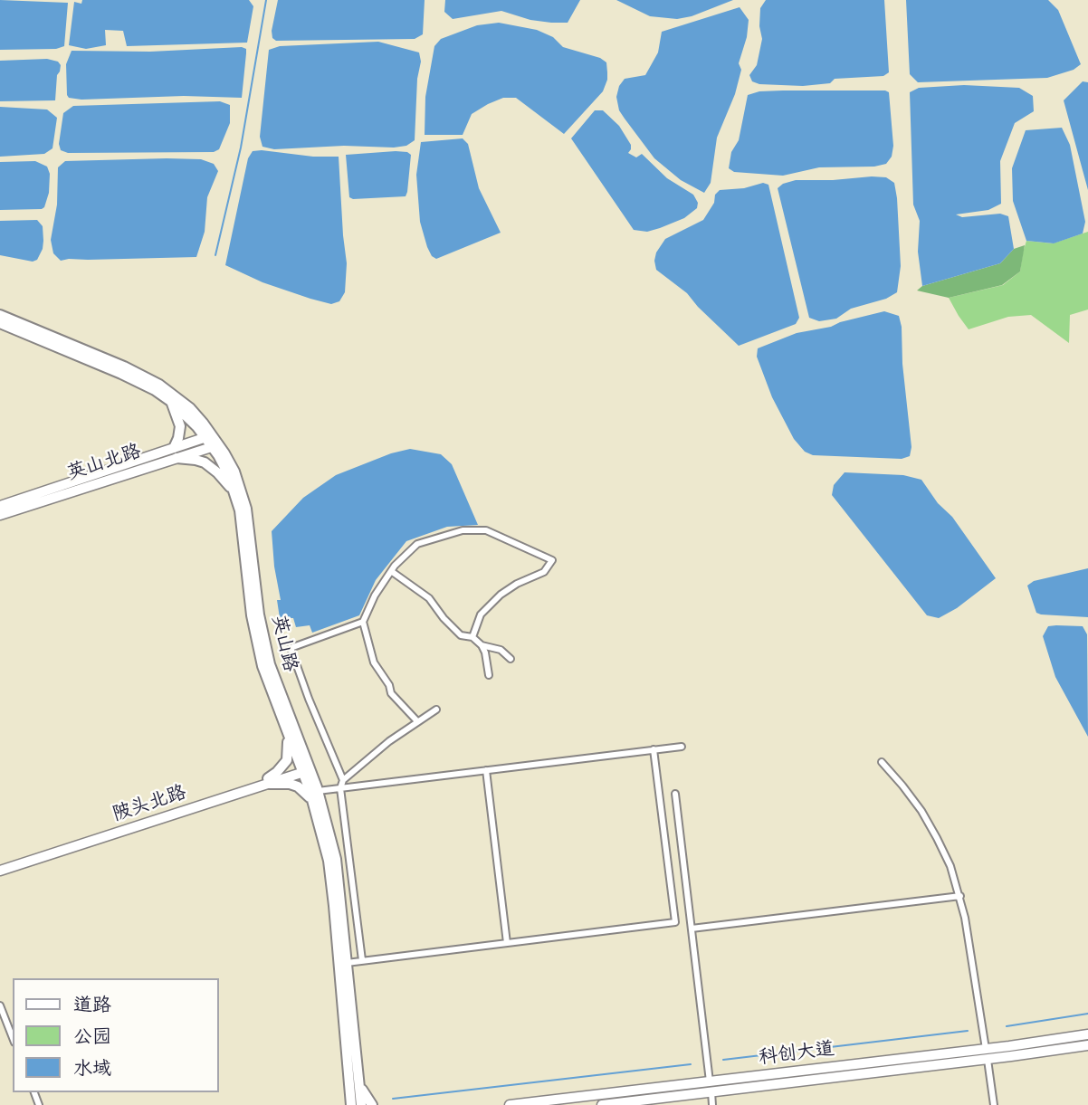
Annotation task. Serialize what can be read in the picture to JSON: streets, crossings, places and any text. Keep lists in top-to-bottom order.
{
  "streets": {
    "main road": [
      "英山北路",
      "英山路",
      "陂头北路",
      "科创大道"
    ]
  },
  "crossings": [
    ["英山北路", "英山路"],
    ["英山路", "陂头北路"]
  ],
  "legend": ["道路", "公园", "水域"]
}
